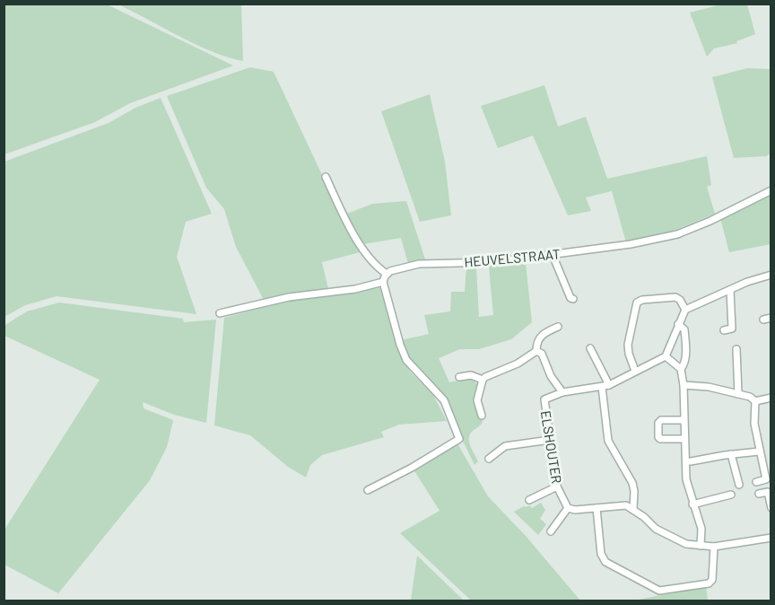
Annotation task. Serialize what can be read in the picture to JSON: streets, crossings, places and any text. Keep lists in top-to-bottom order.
{
  "streets": {
    "street": ["HEUVELSTRAAT", "ELSHOUTER"]
  }
}
